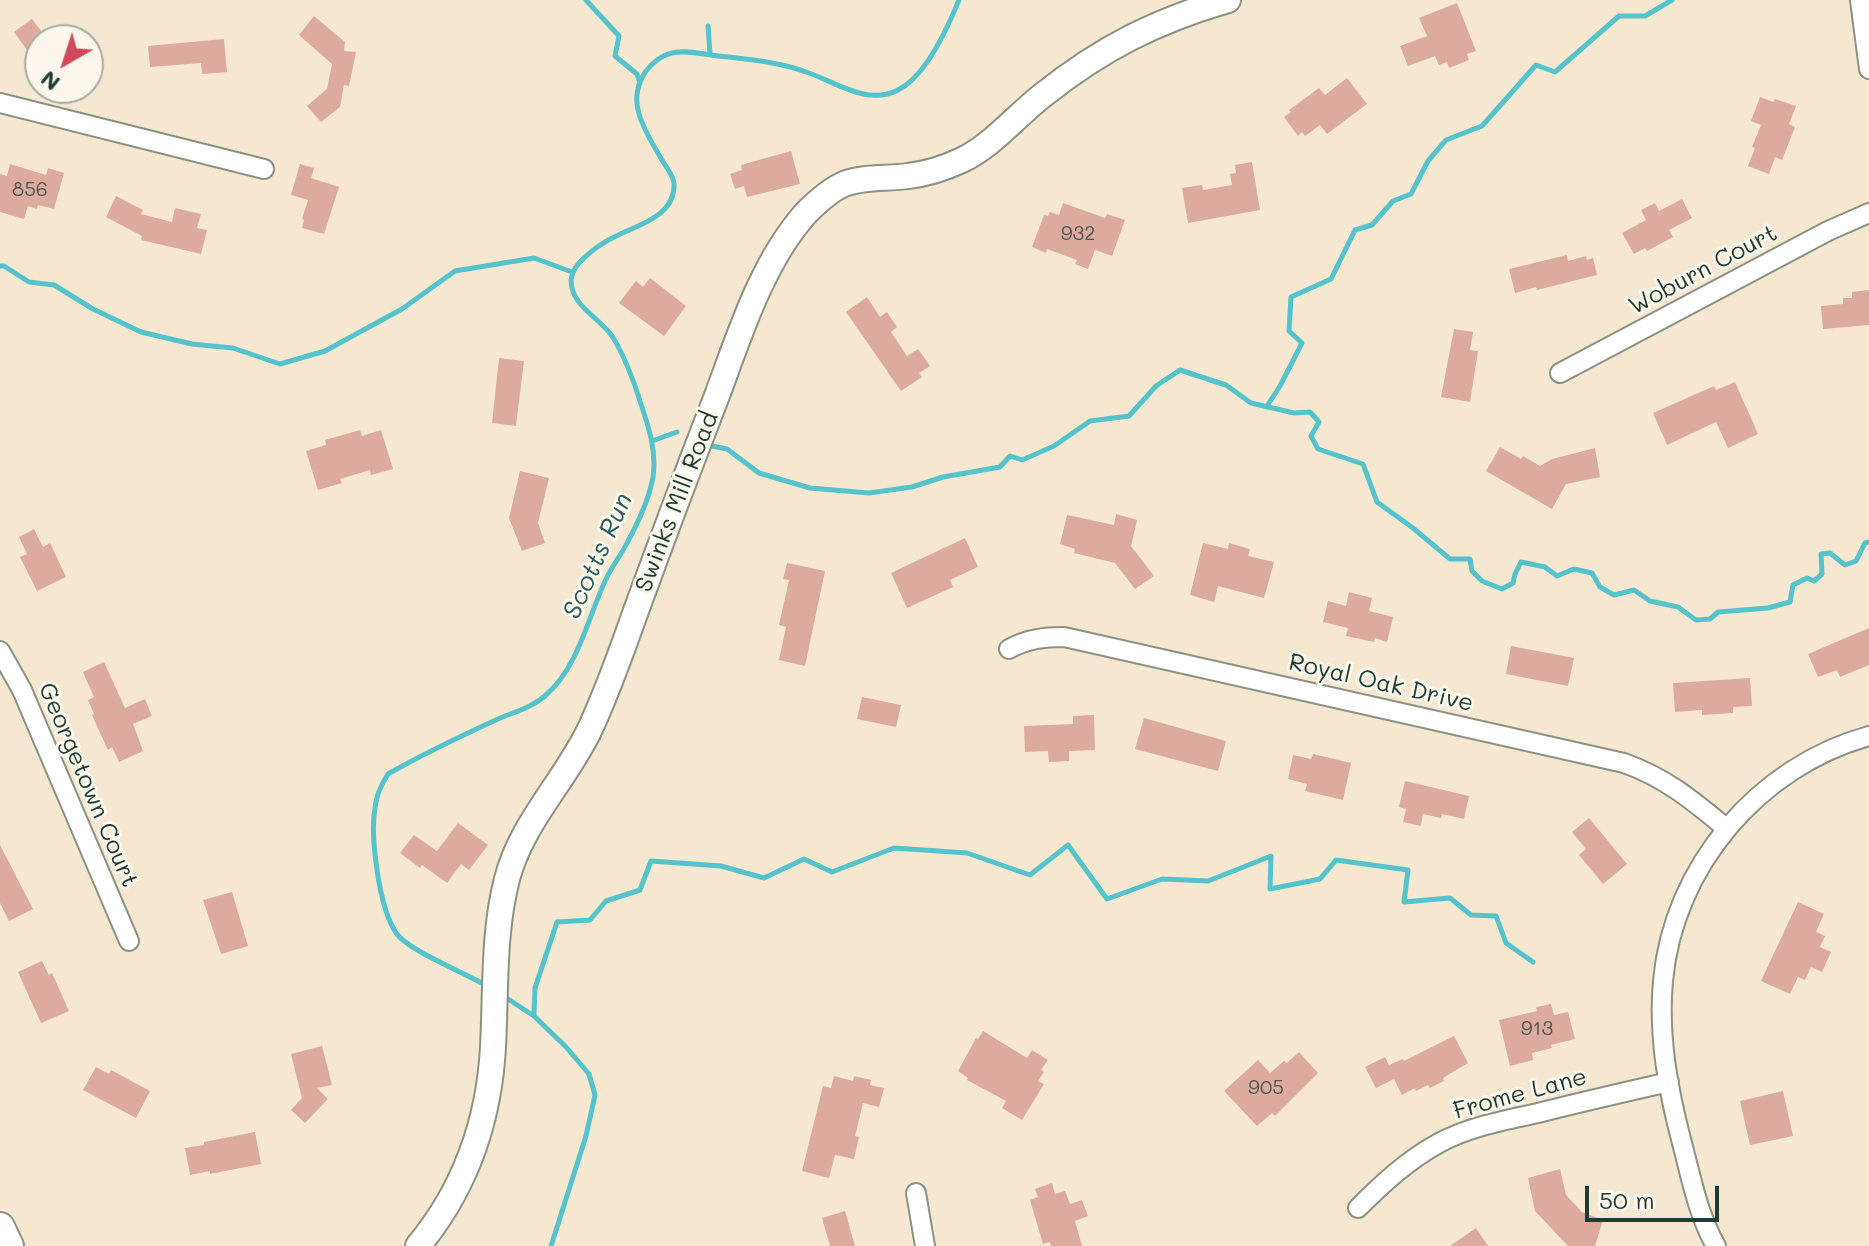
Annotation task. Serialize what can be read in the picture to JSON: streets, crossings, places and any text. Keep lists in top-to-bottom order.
{
  "streets": {
    "street": [
      "Woburn Court",
      "Swinks Mill Road",
      "Royal Oak Drive",
      "Georgetown Court",
      "Frome Lane"
    ]
  },
  "water": ["Scotts Run"],
  "house_numbers": [
    "856",
    "932",
    "913",
    "905"
  ],
  "scale_bar": "50 m",
  "north": "bottom left"
}
